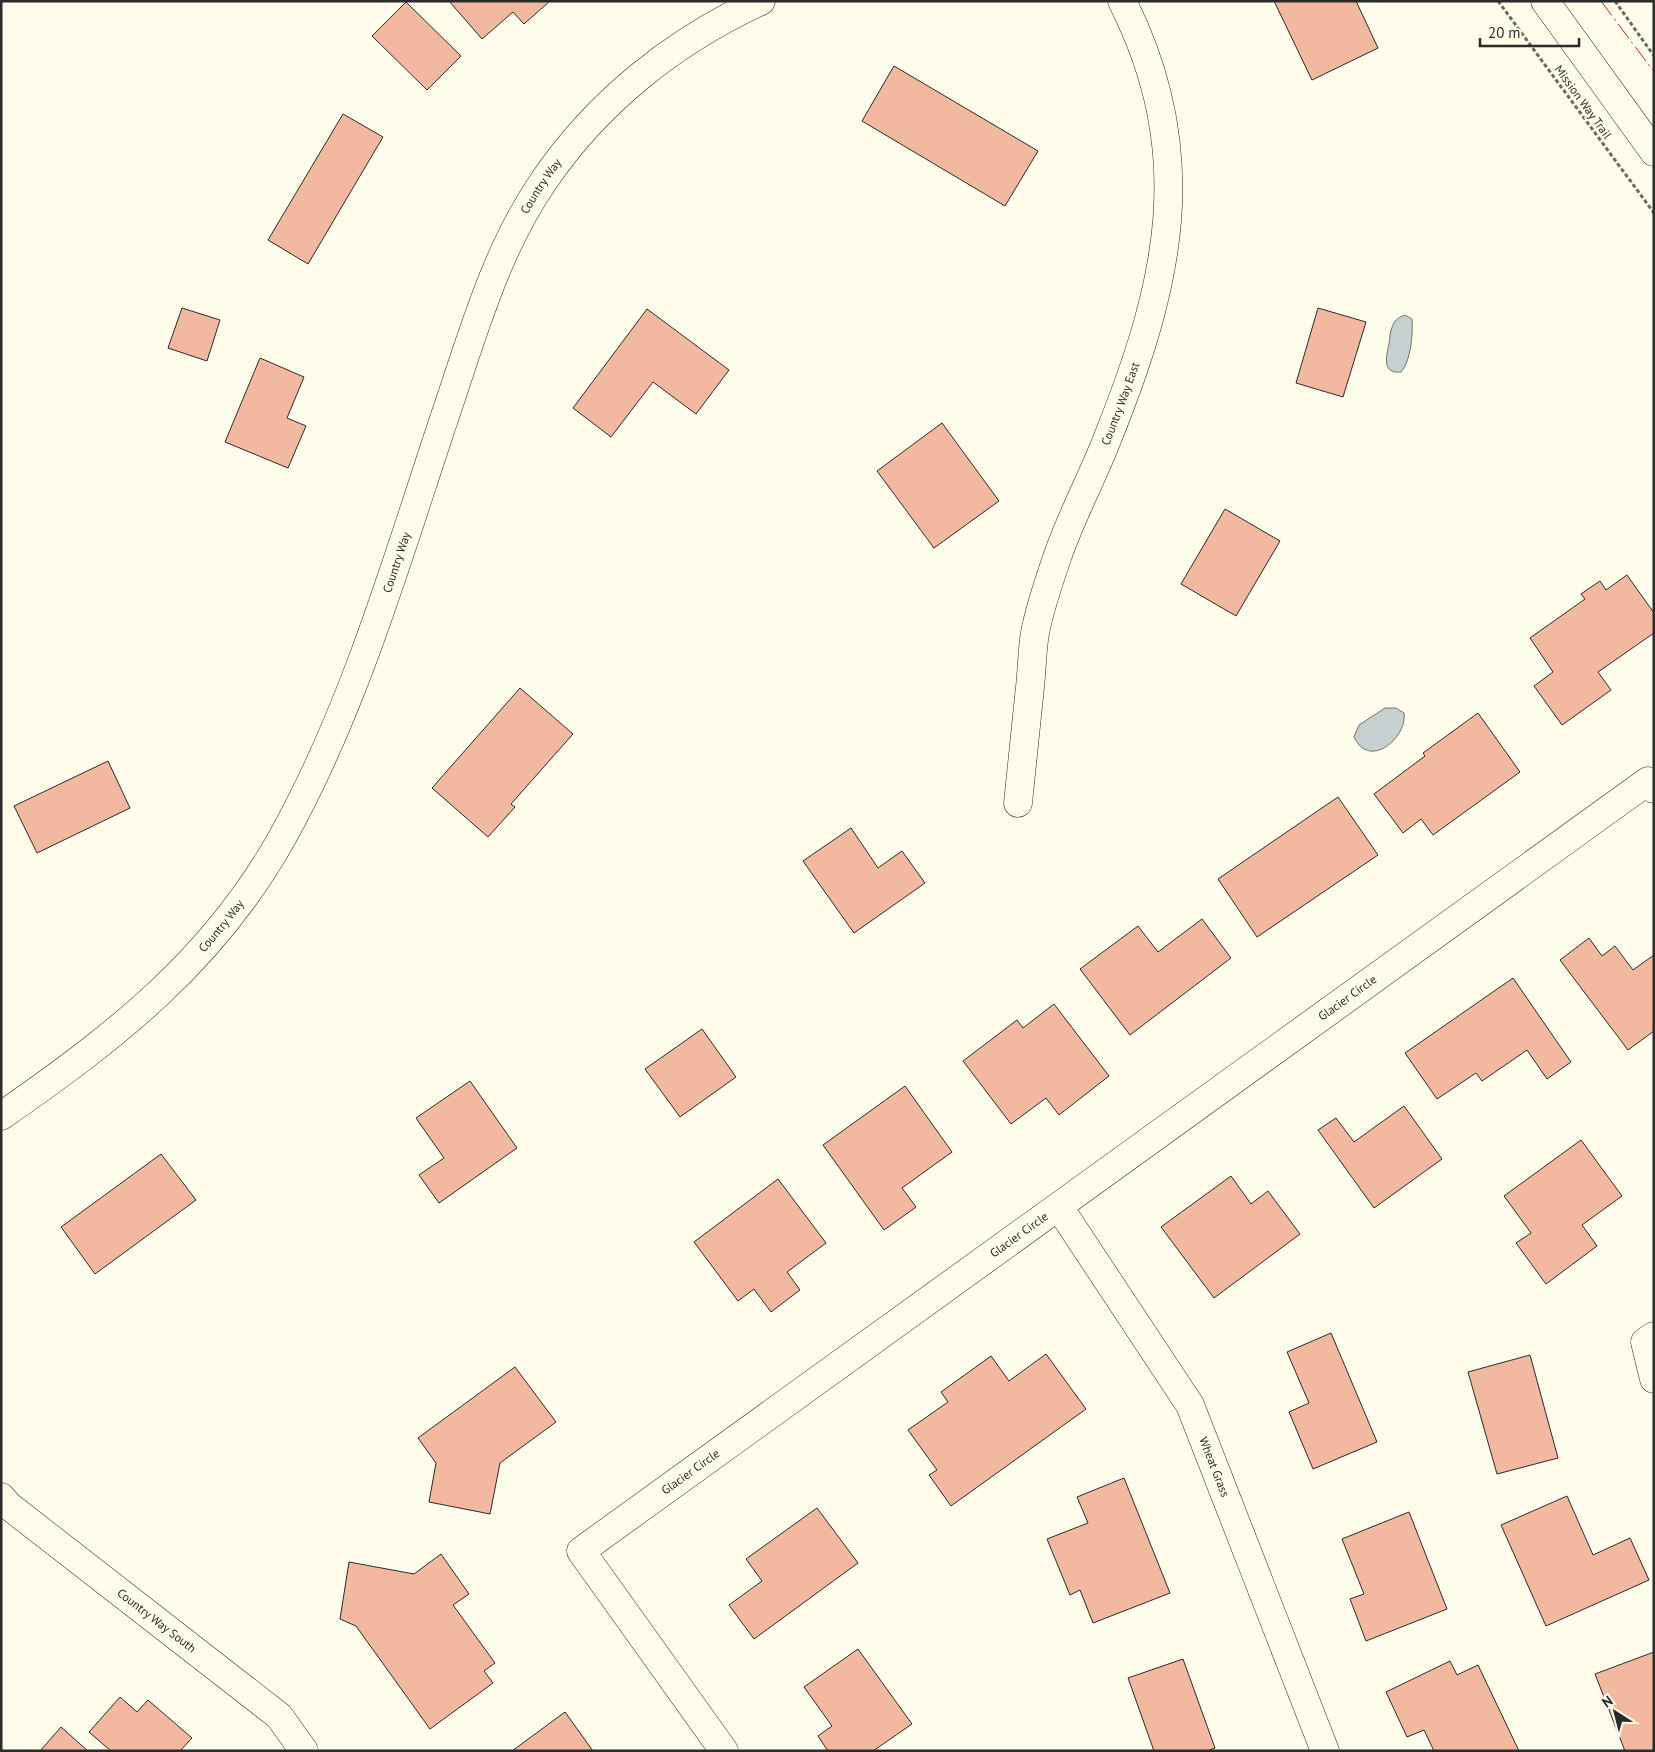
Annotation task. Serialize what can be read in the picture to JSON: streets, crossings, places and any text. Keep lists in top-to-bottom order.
{
  "streets": {
    "street": [
      "Country Way",
      "Country Way East",
      "Glacier Circle",
      "Wheat Grass",
      "Country Way South"
    ],
    "path": ["Mission Way Trail"]
  },
  "crossings": [
    ["Glacier Circle", "Wheat Grass"]
  ],
  "scale_bar": "20 m",
  "north": "top left"
}
